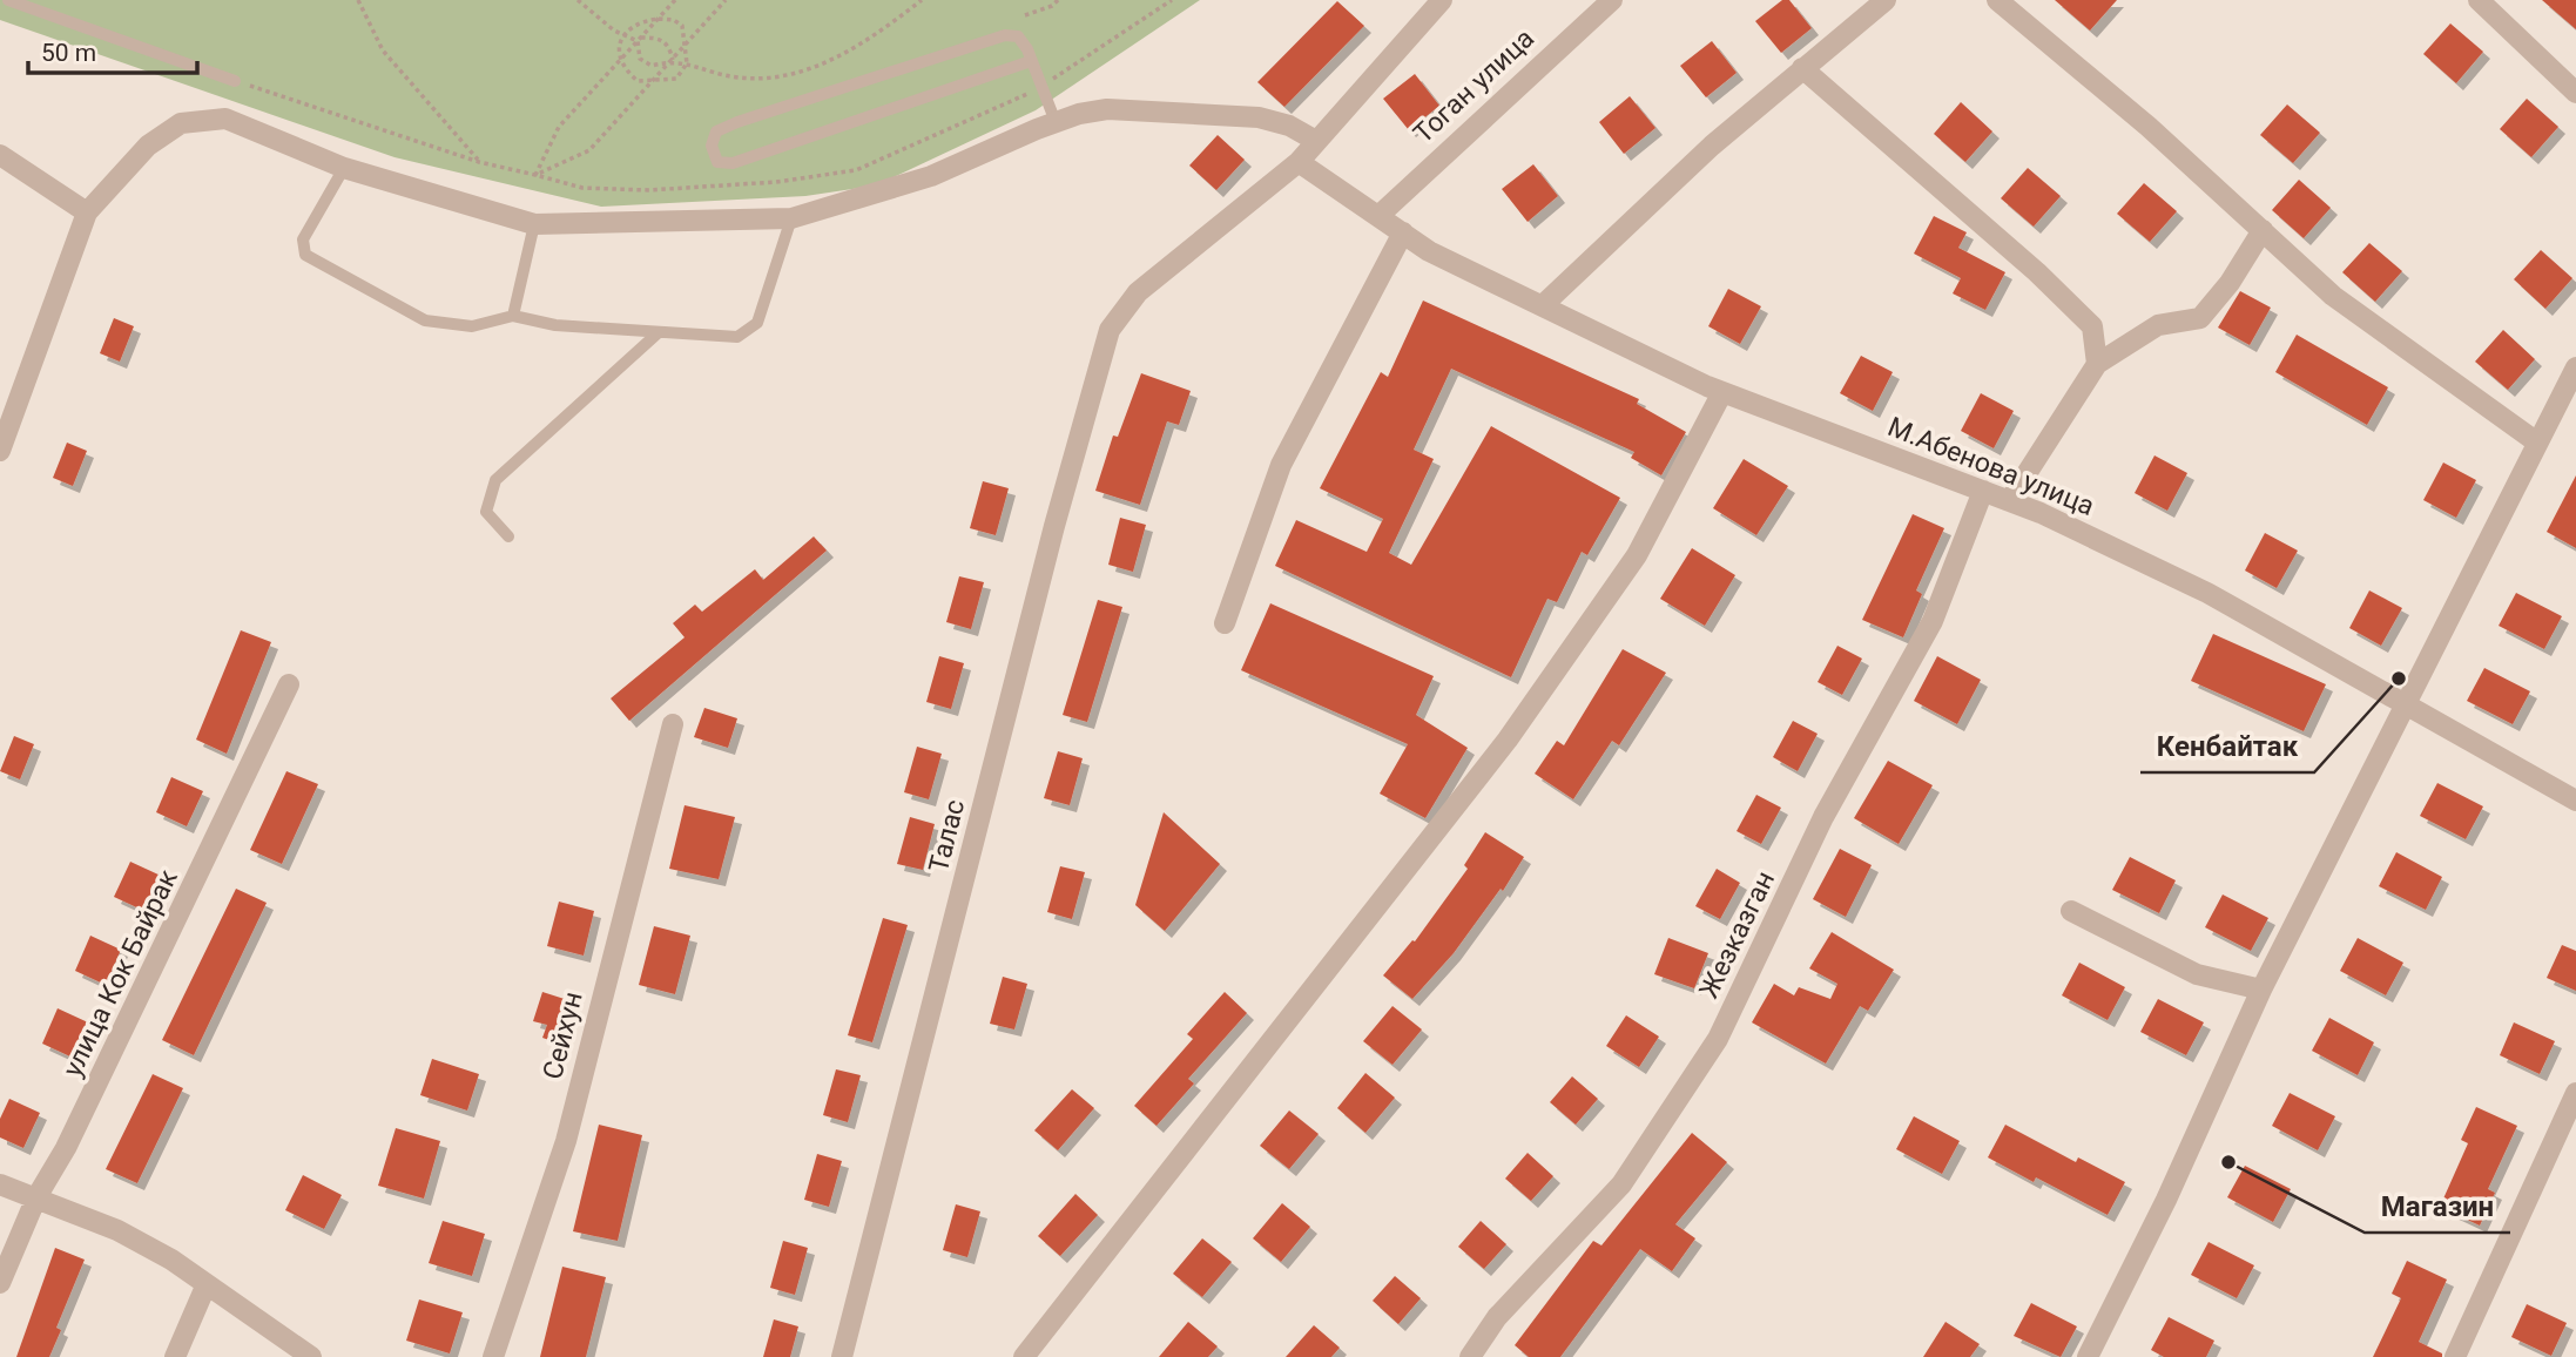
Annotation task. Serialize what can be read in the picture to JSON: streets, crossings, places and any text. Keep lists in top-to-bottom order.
{
  "streets": {
    "street": [
      "Тоган улица",
      "М.Абенова улица",
      "Талас",
      "Жезказган",
      "улица Кок Байрак",
      "Сейхун"
    ]
  },
  "crossings": [
    ["Тоган улица", "М.Абенова улица"],
    ["М.Абенова улица", "Талас"],
    ["М.Абенова улица", "Жезказган"]
  ],
  "places": ["Кенбайтак", "Магазин"],
  "scale_bar": "50 m"
}
